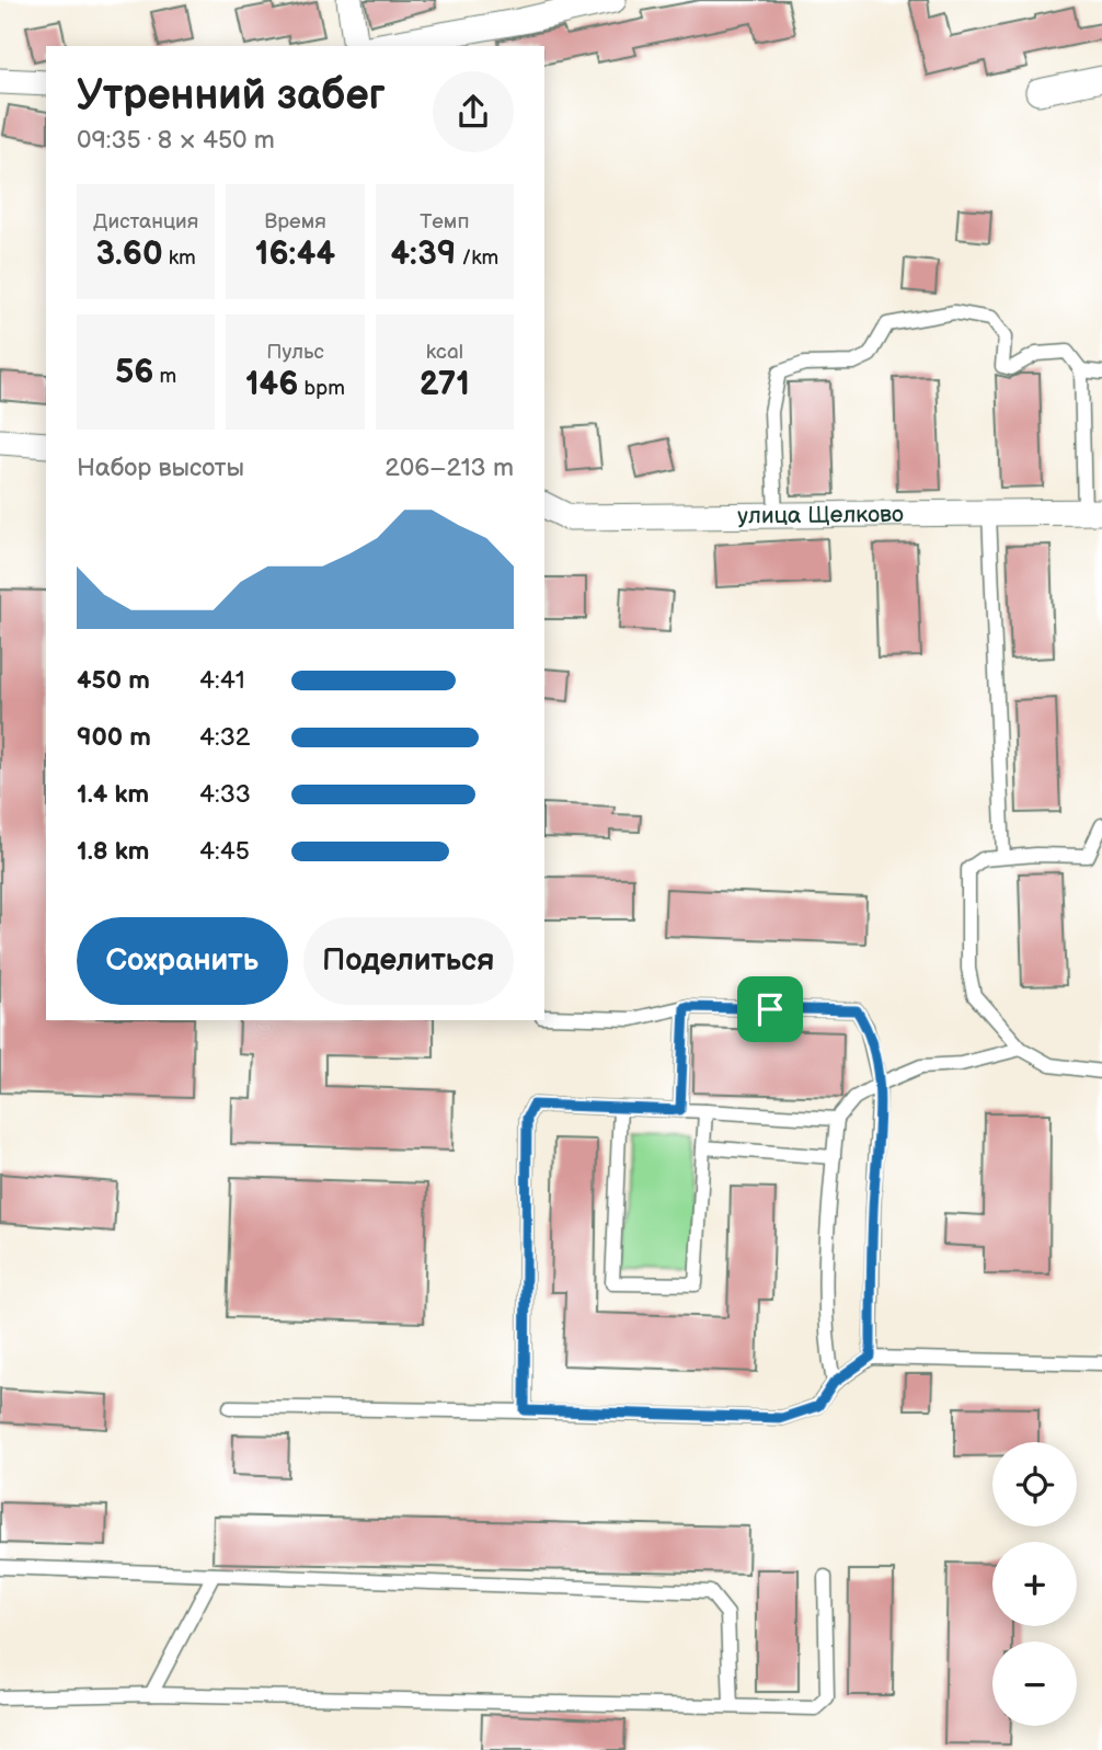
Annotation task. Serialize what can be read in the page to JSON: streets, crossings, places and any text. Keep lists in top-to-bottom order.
{
  "streets": {
    "street": ["улица Щелково"]
  },
  "page": {
    "heading": ["Утренний забег", "09:35 · 8 × 450 m"],
    "stats": [
      ["Дистанция", "3.60 km"],
      ["Время", "16:44"],
      ["Темп", "4:39 /km"],
      ["56 m"],
      ["Пульс", "146 bpm"],
      ["kcal", "271"]
    ],
    "chart": ["Набор высоты", "206–213 m"],
    "list": [
      {
        "name": "450 m",
        "note": "4:41"
      },
      {
        "name": "900 m",
        "note": "4:32"
      },
      {
        "name": "1.4 km",
        "note": "4:33"
      },
      {
        "name": "1.8 km",
        "note": "4:45"
      }
    ],
    "buttons": ["Сохранить", "Поделиться"],
    "map_buttons": ["+", "−"]
  }
}
